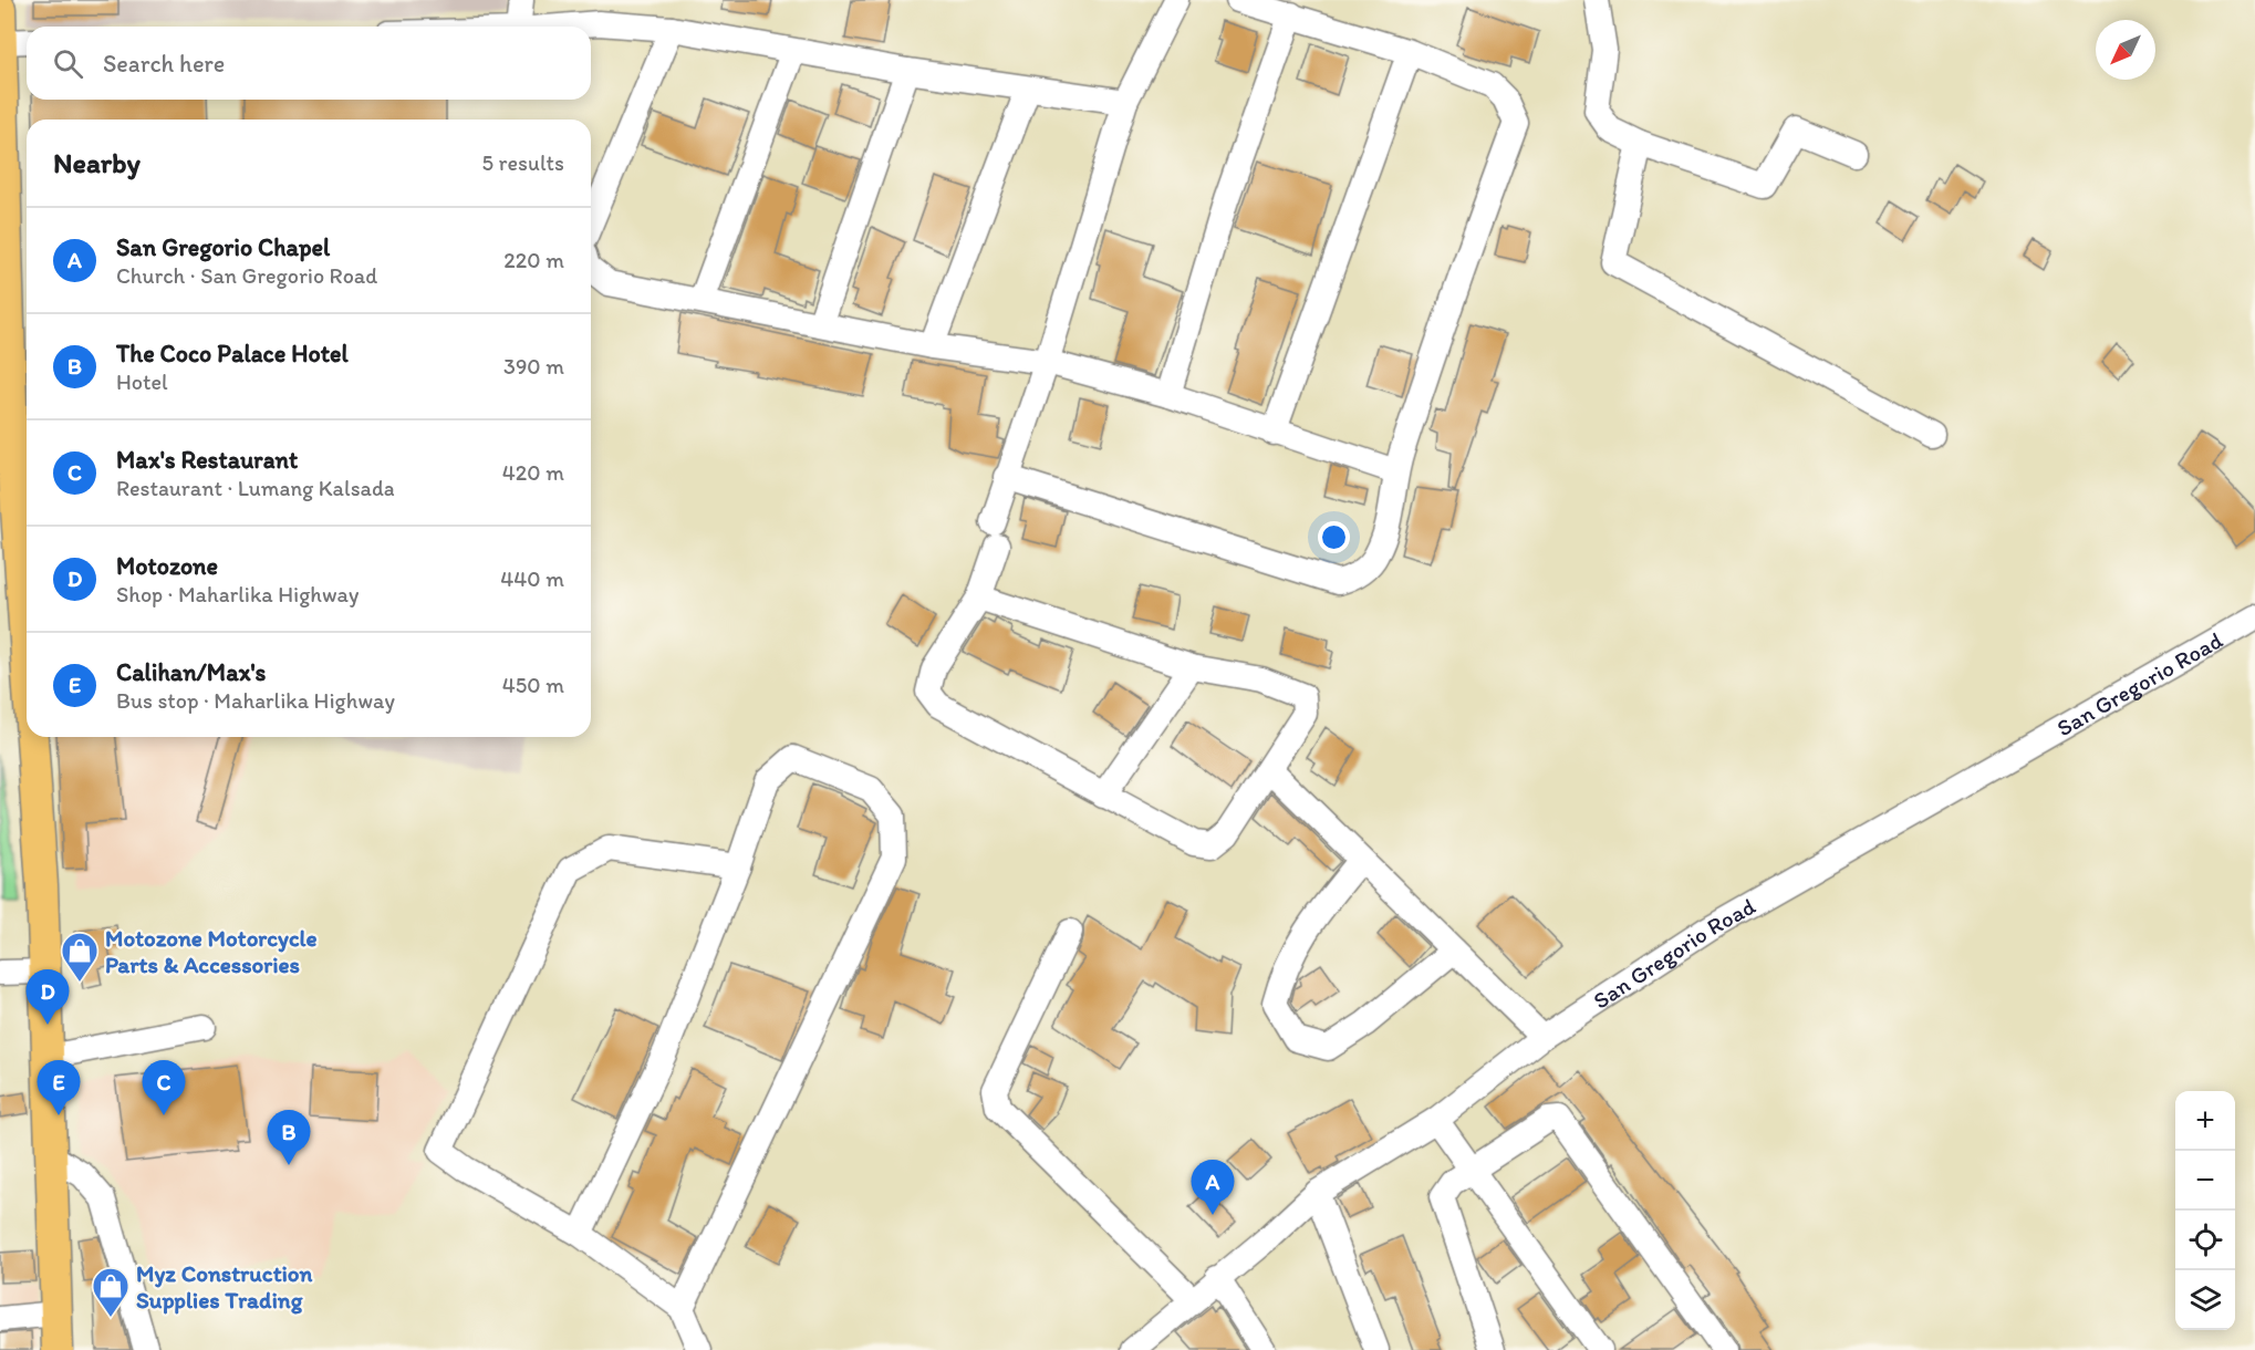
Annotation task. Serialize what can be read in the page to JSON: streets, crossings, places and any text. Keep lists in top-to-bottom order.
{
  "streets": {
    "street": ["San Gregorio Road"]
  },
  "places": {
    "shop": ["Motozone Motorcycle Parts & Accessories", "Myz Construction Supplies Trading"]
  },
  "north": "bottom left",
  "page": {
    "search": "Search here",
    "heading": ["Nearby", "5 results"],
    "list": [
      {
        "mark": "A",
        "name": "San Gregorio Chapel",
        "note": "Church · San Gregorio Road",
        "value": "220 m"
      },
      {
        "mark": "B",
        "name": "The Coco Palace Hotel",
        "note": "Hotel",
        "value": "390 m"
      },
      {
        "mark": "C",
        "name": "Max's Restaurant",
        "note": "Restaurant · Lumang Kalsada",
        "value": "420 m"
      },
      {
        "mark": "D",
        "name": "Motozone",
        "note": "Shop · Maharlika Highway",
        "value": "440 m"
      },
      {
        "mark": "E",
        "name": "Calihan/Max's",
        "note": "Bus stop · Maharlika Highway",
        "value": "450 m"
      }
    ],
    "pins": [
      "D",
      "C",
      "E",
      "B",
      "A"
    ],
    "map_buttons": ["+", "−"]
  }
}
